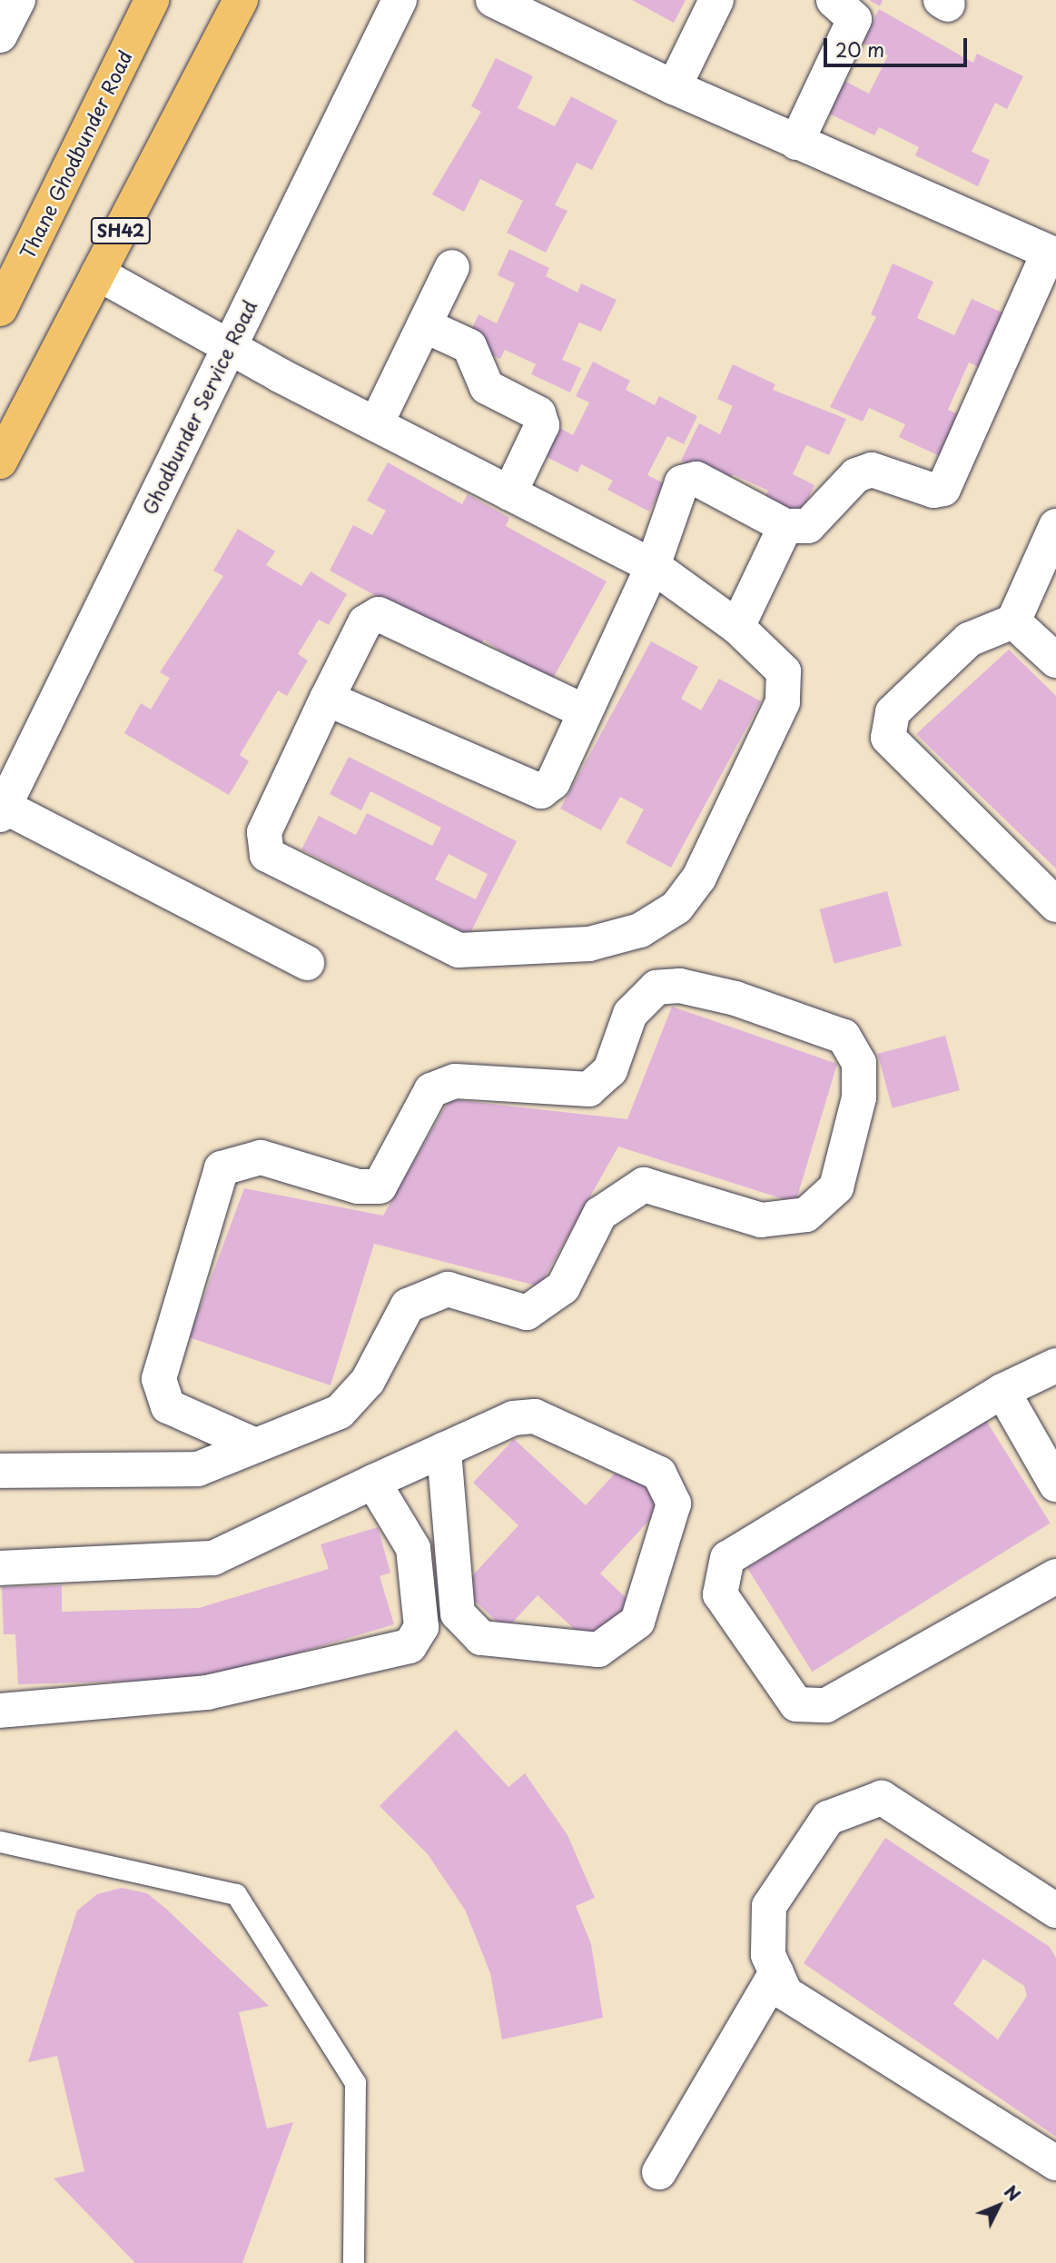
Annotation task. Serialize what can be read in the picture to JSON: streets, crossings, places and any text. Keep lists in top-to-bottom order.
{
  "streets": {
    "main road": ["Thane Ghodbunder Road", "SH42"],
    "street": ["Ghodbunder Service Road"]
  },
  "scale_bar": "20 m",
  "north": "top right"
}
